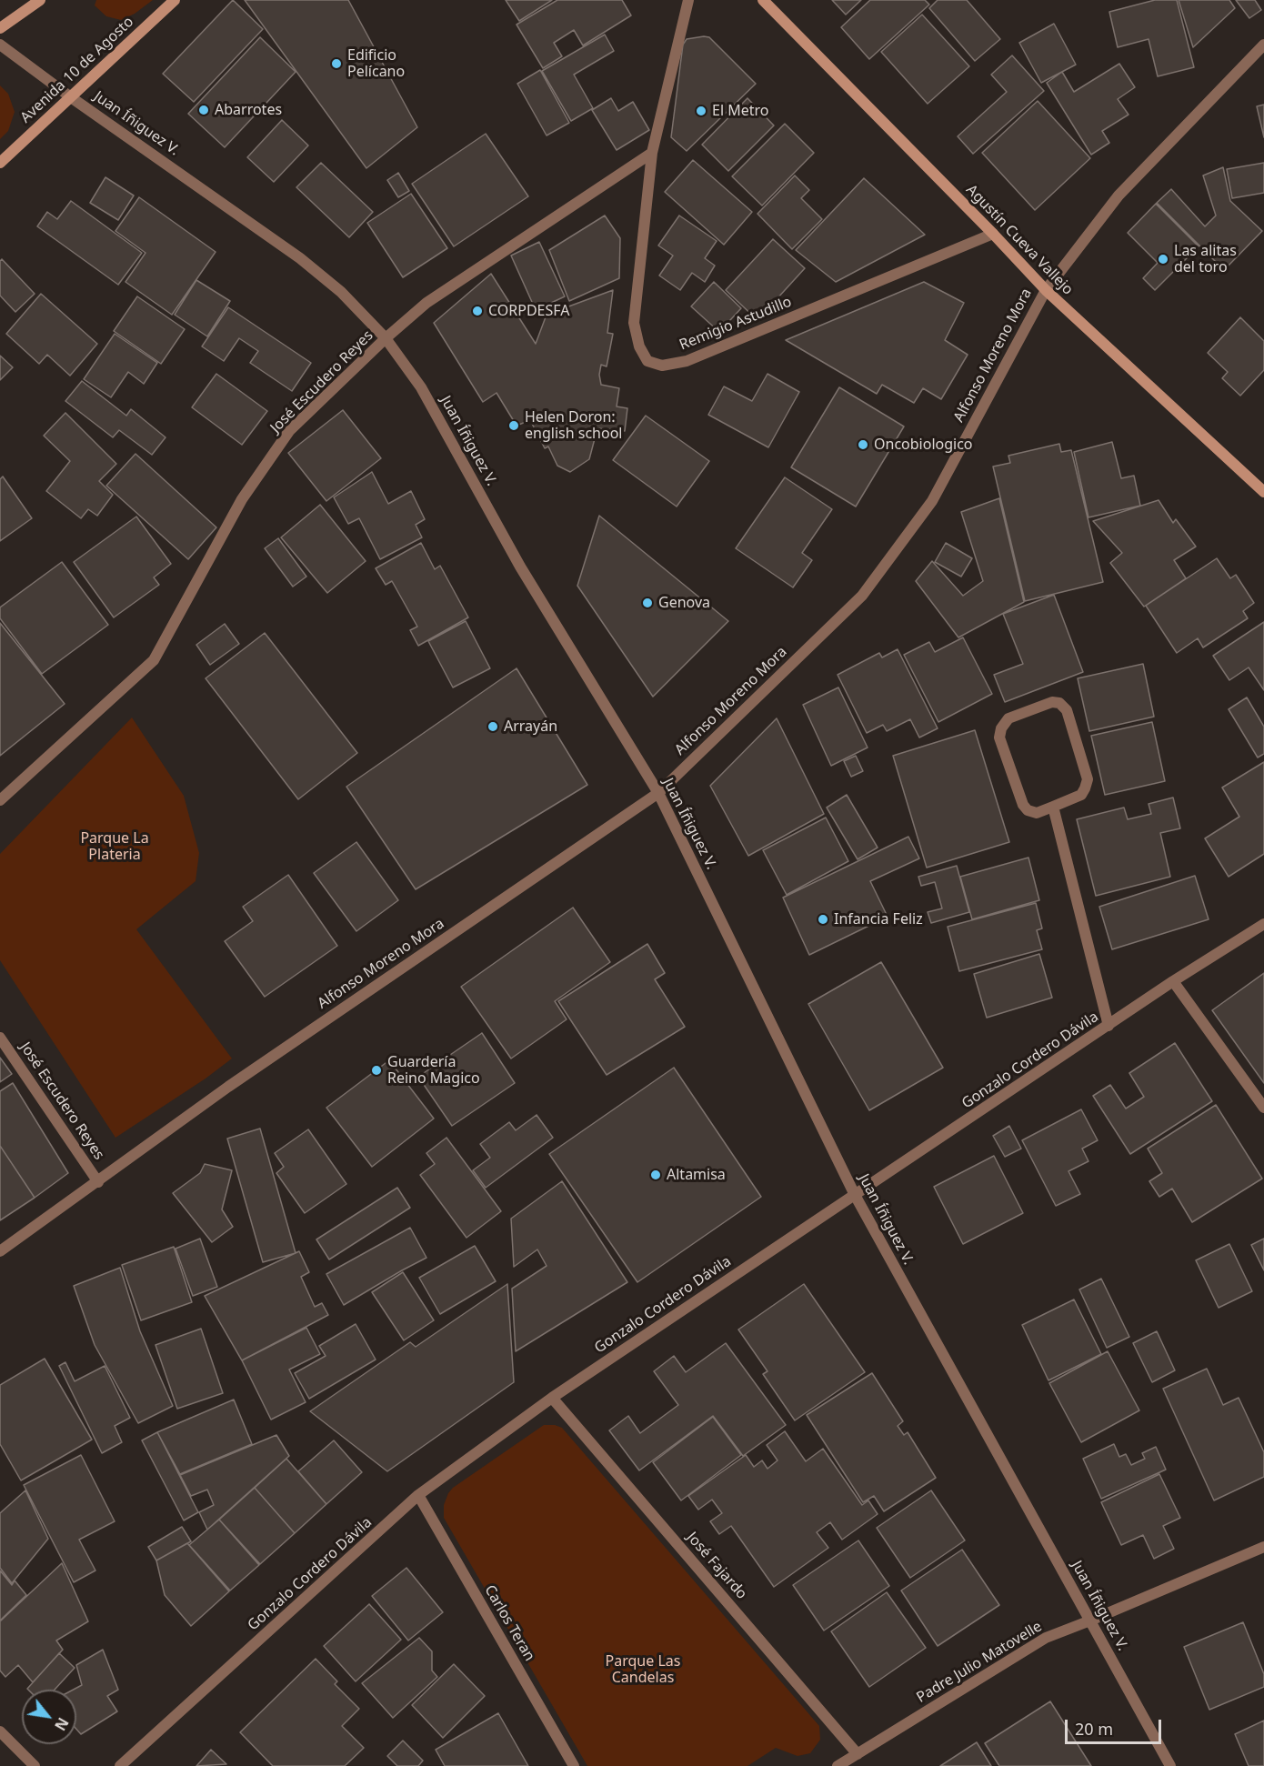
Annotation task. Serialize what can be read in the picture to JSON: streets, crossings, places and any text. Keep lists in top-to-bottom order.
{
  "streets": {
    "street": [
      "Avenida 10 de Agosto",
      "Juan Íñiguez V.",
      "Agustín Cueva Vallejo",
      "Remigio Astudillo",
      "Alfonso Moreno Mora",
      "José Escudero Reyes",
      "Gonzalo Cordero Dávila",
      "José Fajardo",
      "Carlos Teran",
      "Padre Julio Matovelle"
    ]
  },
  "crossings": [
    ["Avenida 10 de Agosto", "Juan Íñiguez V."],
    ["Juan Íñiguez V.", "Alfonso Moreno Mora"],
    ["Juan Íñiguez V.", "José Escudero Reyes"],
    ["Juan Íñiguez V.", "Gonzalo Cordero Dávila"],
    ["Juan Íñiguez V.", "Padre Julio Matovelle"],
    ["Agustín Cueva Vallejo", "Remigio Astudillo"],
    ["Agustín Cueva Vallejo", "Alfonso Moreno Mora"],
    ["Remigio Astudillo", "José Escudero Reyes"],
    ["Alfonso Moreno Mora", "José Escudero Reyes"],
    ["Gonzalo Cordero Dávila", "José Fajardo"],
    ["Gonzalo Cordero Dávila", "Carlos Teran"],
    ["José Fajardo", "Padre Julio Matovelle"]
  ],
  "parks": ["Parque La Plateria", "Parque Las Candelas"],
  "places": [
    "Edificio Pelícano",
    "Abarrotes",
    "El Metro",
    "Las alitas del toro",
    "CORPDESFA",
    "Helen Doron: english school",
    "Oncobiologico",
    "Genova",
    "Arrayán",
    "Infancia Feliz",
    "Guardería Reino Magico",
    "Altamisa"
  ],
  "scale_bar": "20 m",
  "north": "bottom right"
}
